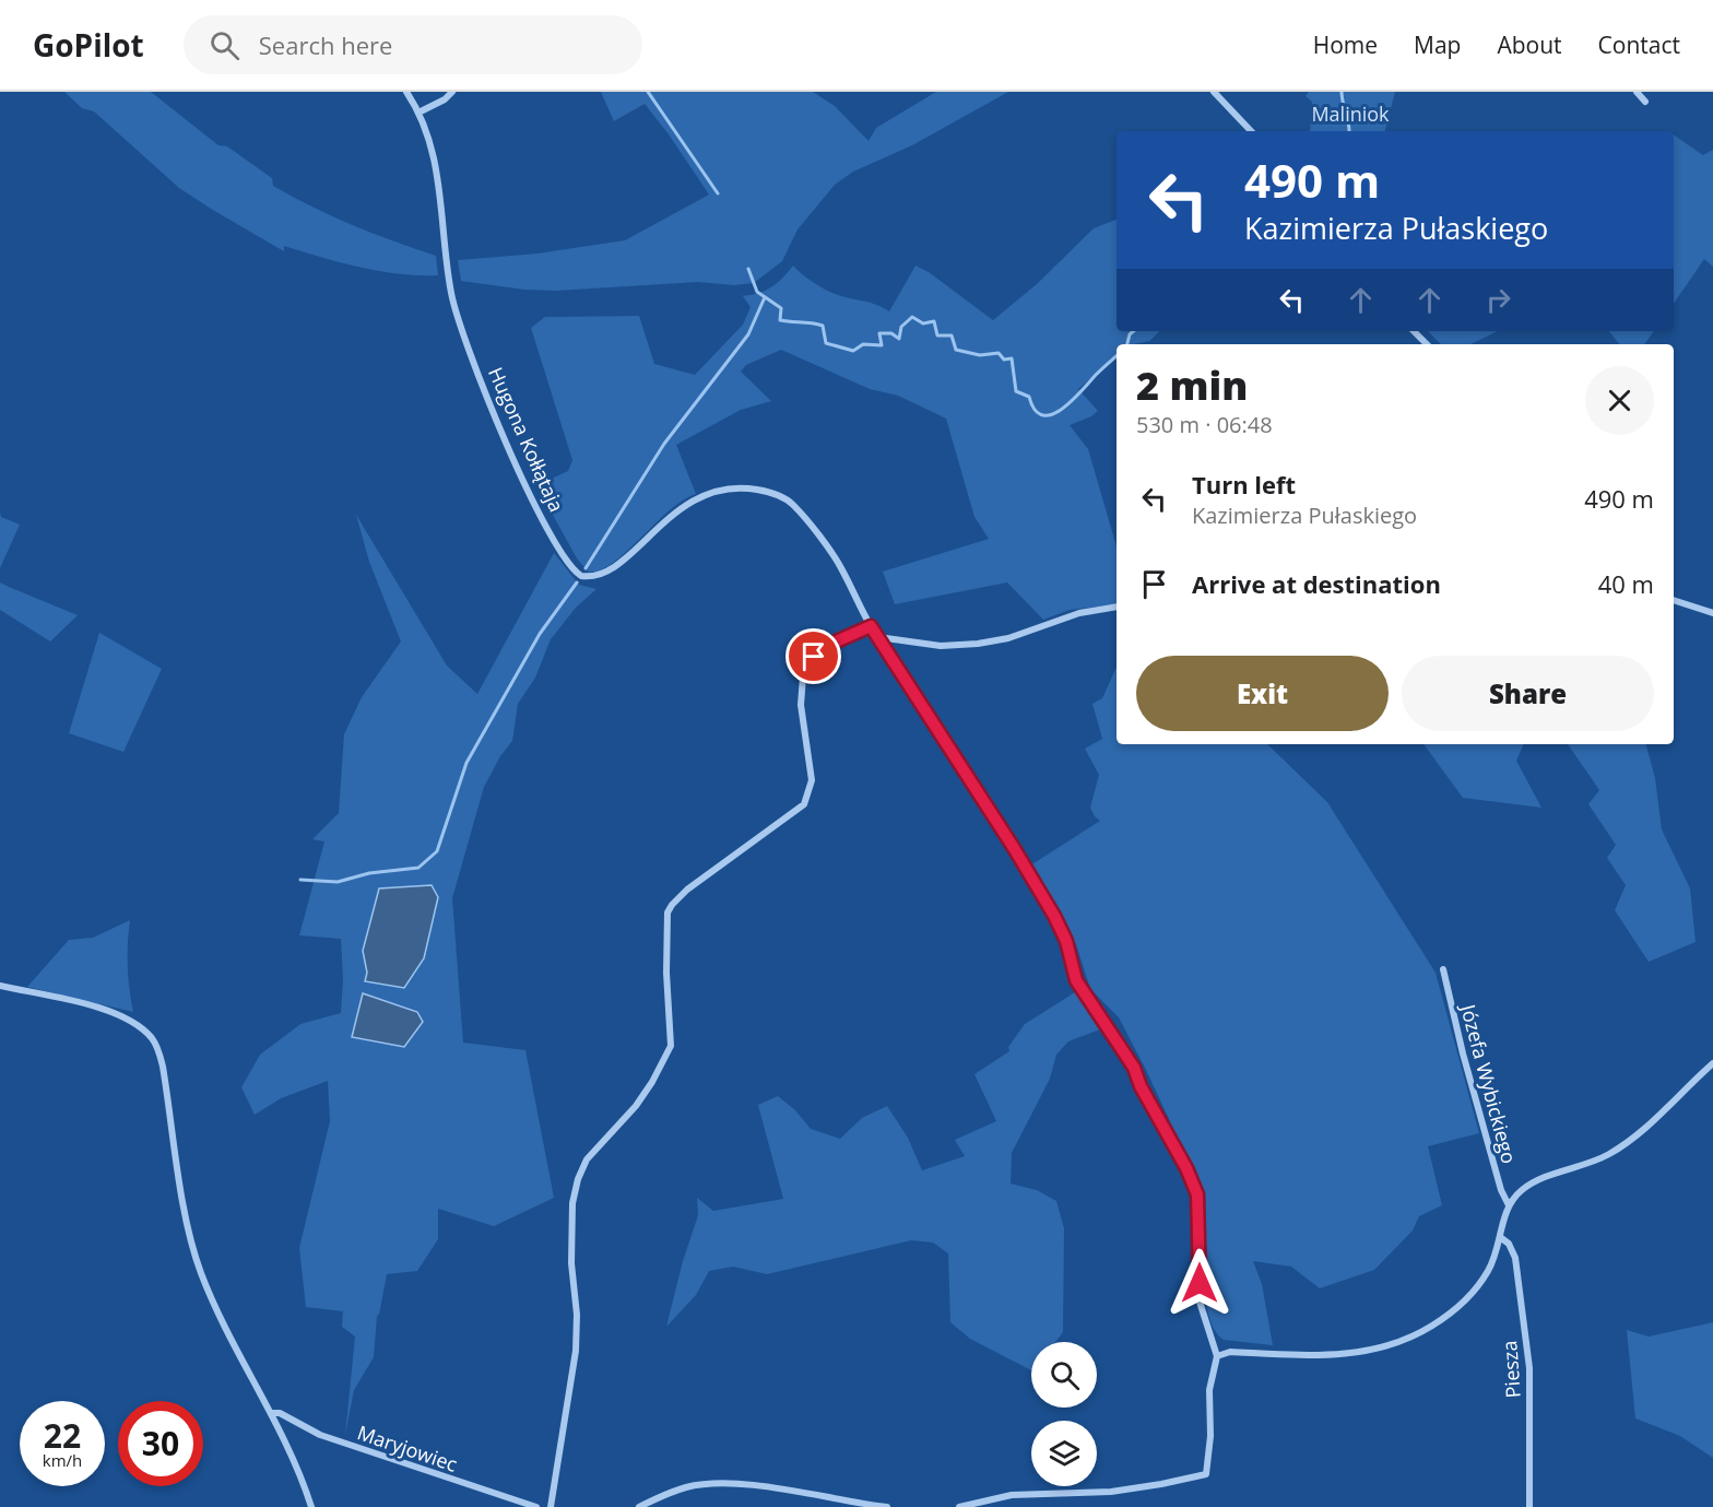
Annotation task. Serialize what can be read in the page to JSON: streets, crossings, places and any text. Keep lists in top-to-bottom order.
{
  "streets": {
    "street": [
      "Hugona Kołłątaja",
      "Józefa Wybickiego",
      "Piesza",
      "Maryjowiec"
    ]
  },
  "parks": ["Maliniok"],
  "page": {
    "header": "GoPilot",
    "search": "Search here",
    "nav": [
      "Home",
      "Map",
      "About",
      "Contact"
    ],
    "turn": ["490 m", "Kazimierza Pułaskiego"],
    "heading": ["2 min", "530 m · 06:48"],
    "list": [
      {
        "name": "Turn left",
        "note": "Kazimierza Pułaskiego",
        "value": "490 m"
      },
      {
        "name": "Arrive at destination",
        "value": "40 m"
      }
    ],
    "buttons": ["Exit", "Share"],
    "speed": "22 km/h",
    "limit": "30"
  }
}
